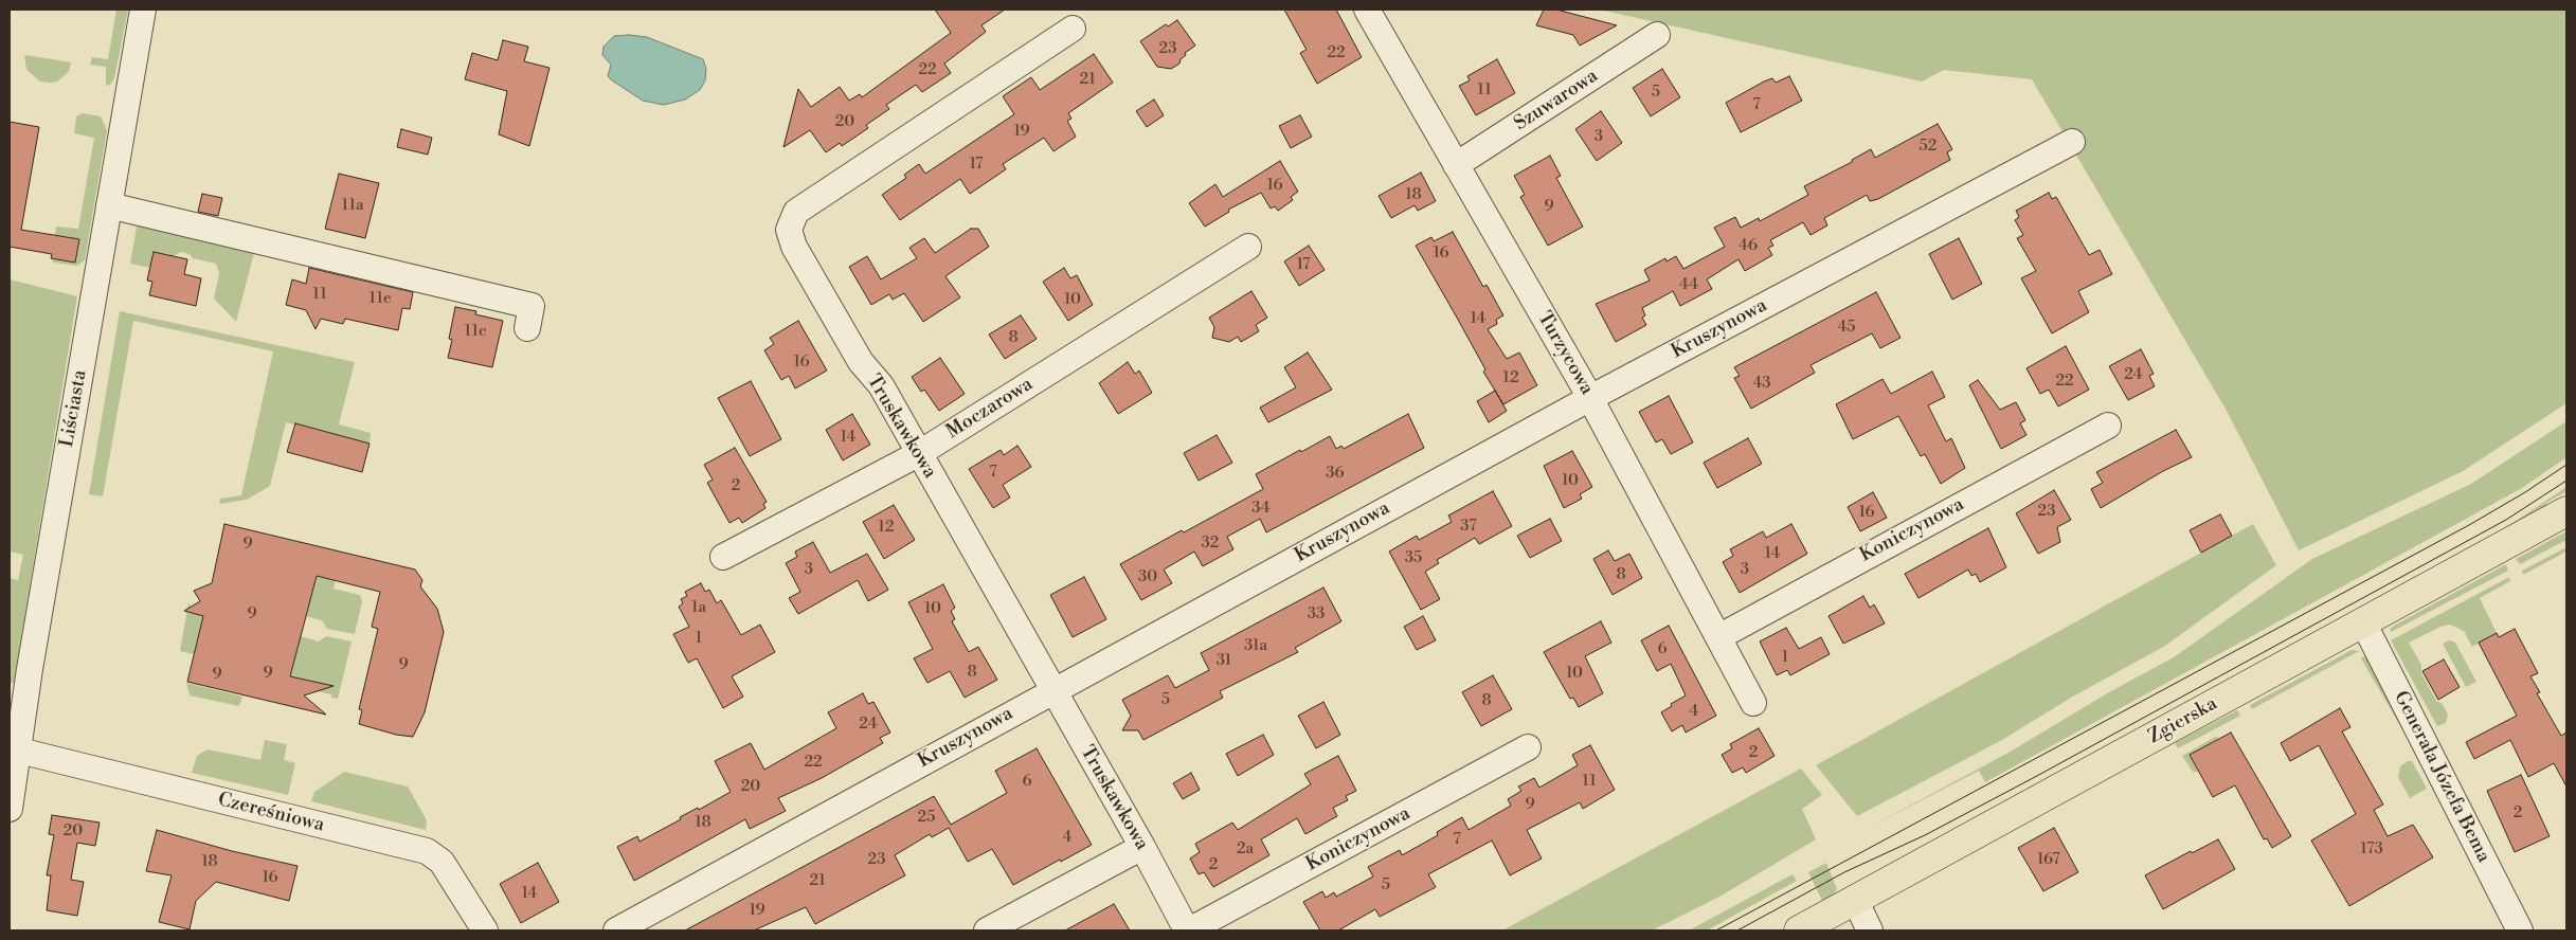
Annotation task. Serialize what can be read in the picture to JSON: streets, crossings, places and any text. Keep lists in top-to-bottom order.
{
  "streets": {
    "main road": ["Zgierska"],
    "street": [
      "Szuwarowa",
      "Kruszynowa",
      "Turzycowa",
      "Liściasta",
      "Moczarowa",
      "Truskawkowa",
      "Koniczynowa",
      "Generała Józefa Bema",
      "Czereśniowa"
    ]
  },
  "crossings": [
    ["Szuwarowa", "Turzycowa"],
    ["Kruszynowa", "Turzycowa"],
    ["Kruszynowa", "Truskawkowa"],
    ["Turzycowa", "Koniczynowa"],
    ["Liściasta", "Czereśniowa"],
    ["Moczarowa", "Truskawkowa"],
    ["Truskawkowa", "Koniczynowa"],
    ["Zgierska", "Generała Józefa Bema"]
  ],
  "house_numbers": [
    "23",
    "22",
    "22",
    "21",
    "11",
    "5",
    "7",
    "20",
    "19",
    "3",
    "52",
    "17",
    "16",
    "18",
    "11a",
    "9",
    "46",
    "16",
    "17",
    "44",
    "11",
    "11e",
    "10",
    "14",
    "45",
    "11c",
    "8",
    "16",
    "24",
    "12",
    "22",
    "43",
    "14",
    "7",
    "36",
    "10",
    "2",
    "34",
    "23",
    "16",
    "37",
    "12",
    "32",
    "9",
    "14",
    "35",
    "3",
    "3",
    "8",
    "30",
    "1a",
    "10",
    "9",
    "33",
    "1",
    "31a",
    "6",
    "1",
    "31",
    "9",
    "8",
    "9",
    "10",
    "9",
    "5",
    "8",
    "4",
    "24",
    "2",
    "22",
    "6",
    "11",
    "20",
    "9",
    "2",
    "25",
    "18",
    "20",
    "4",
    "7",
    "2a",
    "173",
    "23",
    "167",
    "18",
    "2",
    "16",
    "21",
    "5",
    "14",
    "19"
  ]
}
